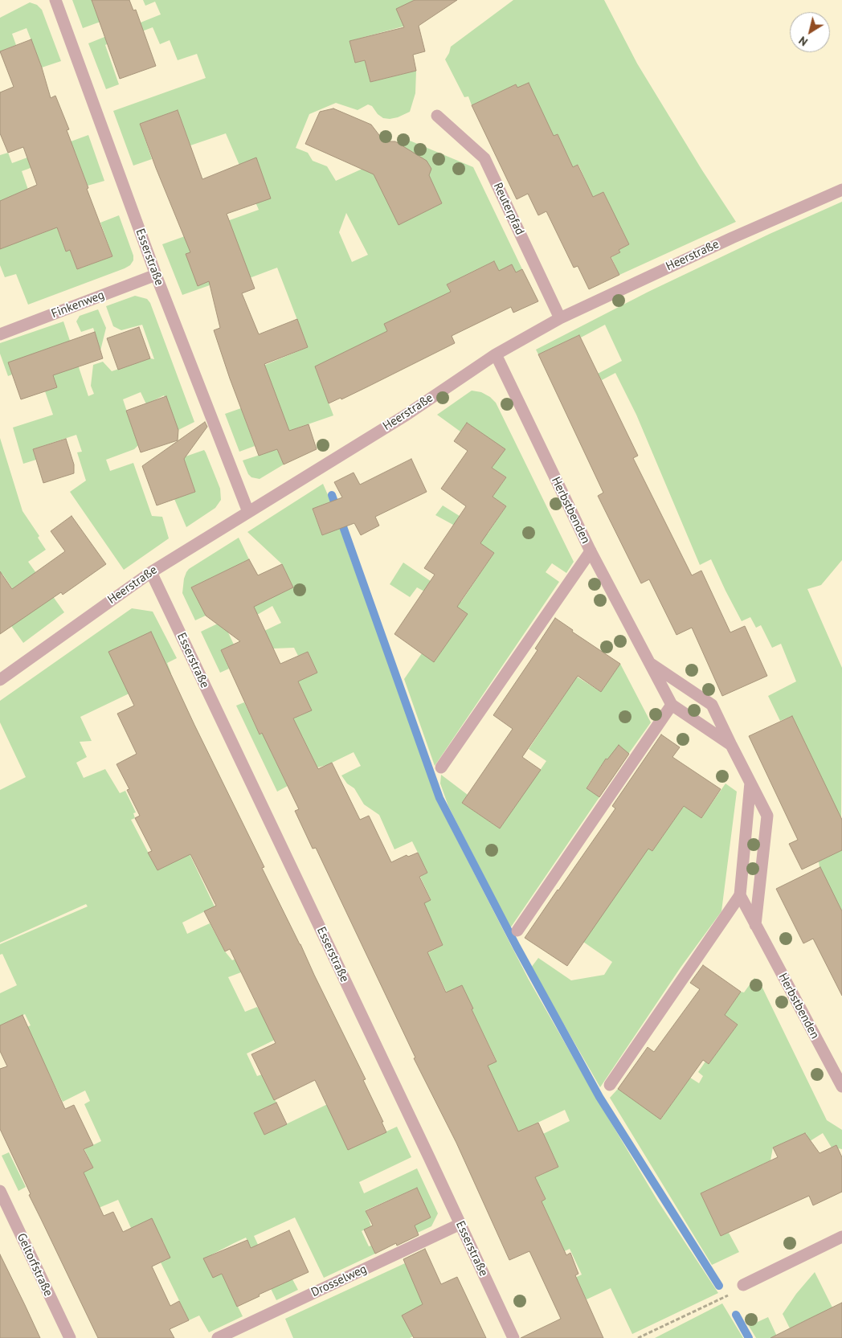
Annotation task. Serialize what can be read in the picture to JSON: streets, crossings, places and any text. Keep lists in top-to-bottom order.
{
  "streets": {
    "street": [
      "Reuterpfad",
      "Heerstraße",
      "Esserstraße",
      "Finkenweg",
      "Herbstbenden",
      "Geltorfstraße",
      "Drosselweg"
    ]
  },
  "crossings": [
    ["Reuterpfad", "Heerstraße"],
    ["Heerstraße", "Esserstraße"],
    ["Heerstraße", "Herbstbenden"],
    ["Esserstraße", "Finkenweg"],
    ["Esserstraße", "Drosselweg"]
  ],
  "north": "bottom left"
}
